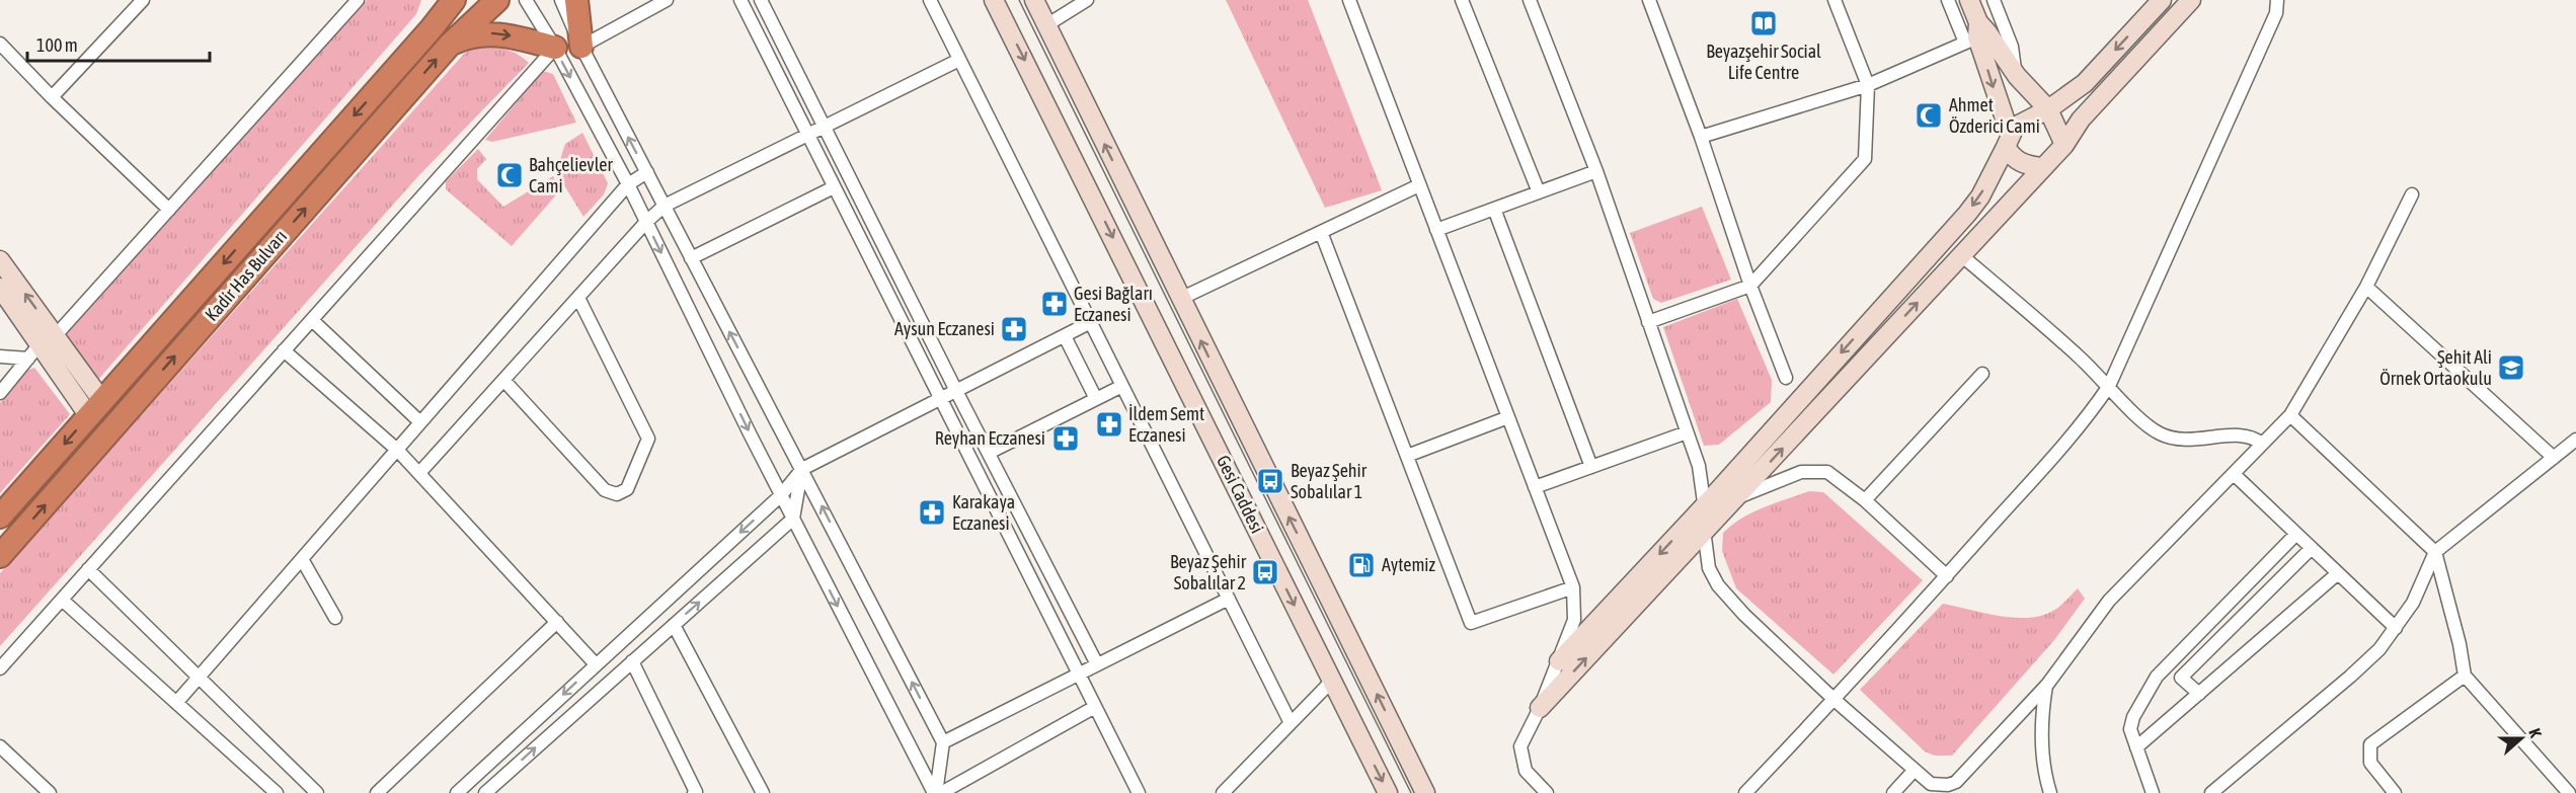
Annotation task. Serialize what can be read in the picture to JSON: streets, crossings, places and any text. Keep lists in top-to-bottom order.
{
  "streets": {
    "highway": ["Kadir Has Bulvarı"],
    "main road": ["Gesi Caddesi"]
  },
  "places": {
    "library": ["Beyazşehir Social Life Centre"],
    "mosque": ["Ahmet Özderici Cami", "Bahçelievler Cami"],
    "pharmacy": [
      "Gesi Bağları Eczanesi",
      "Aysun Eczanesi",
      "İldem Semt Eczanesi",
      "Reyhan Eczanesi",
      "Karakaya Eczanesi"
    ],
    "school or university": ["Şehit Ali Örnek Ortaokulu"],
    "bus stop": ["Beyaz Şehir Sobalılar 1", "Beyaz Şehir Sobalılar 2"],
    "fuel station": ["Aytemiz"]
  },
  "scale_bar": "100 m",
  "north": "right"
}
